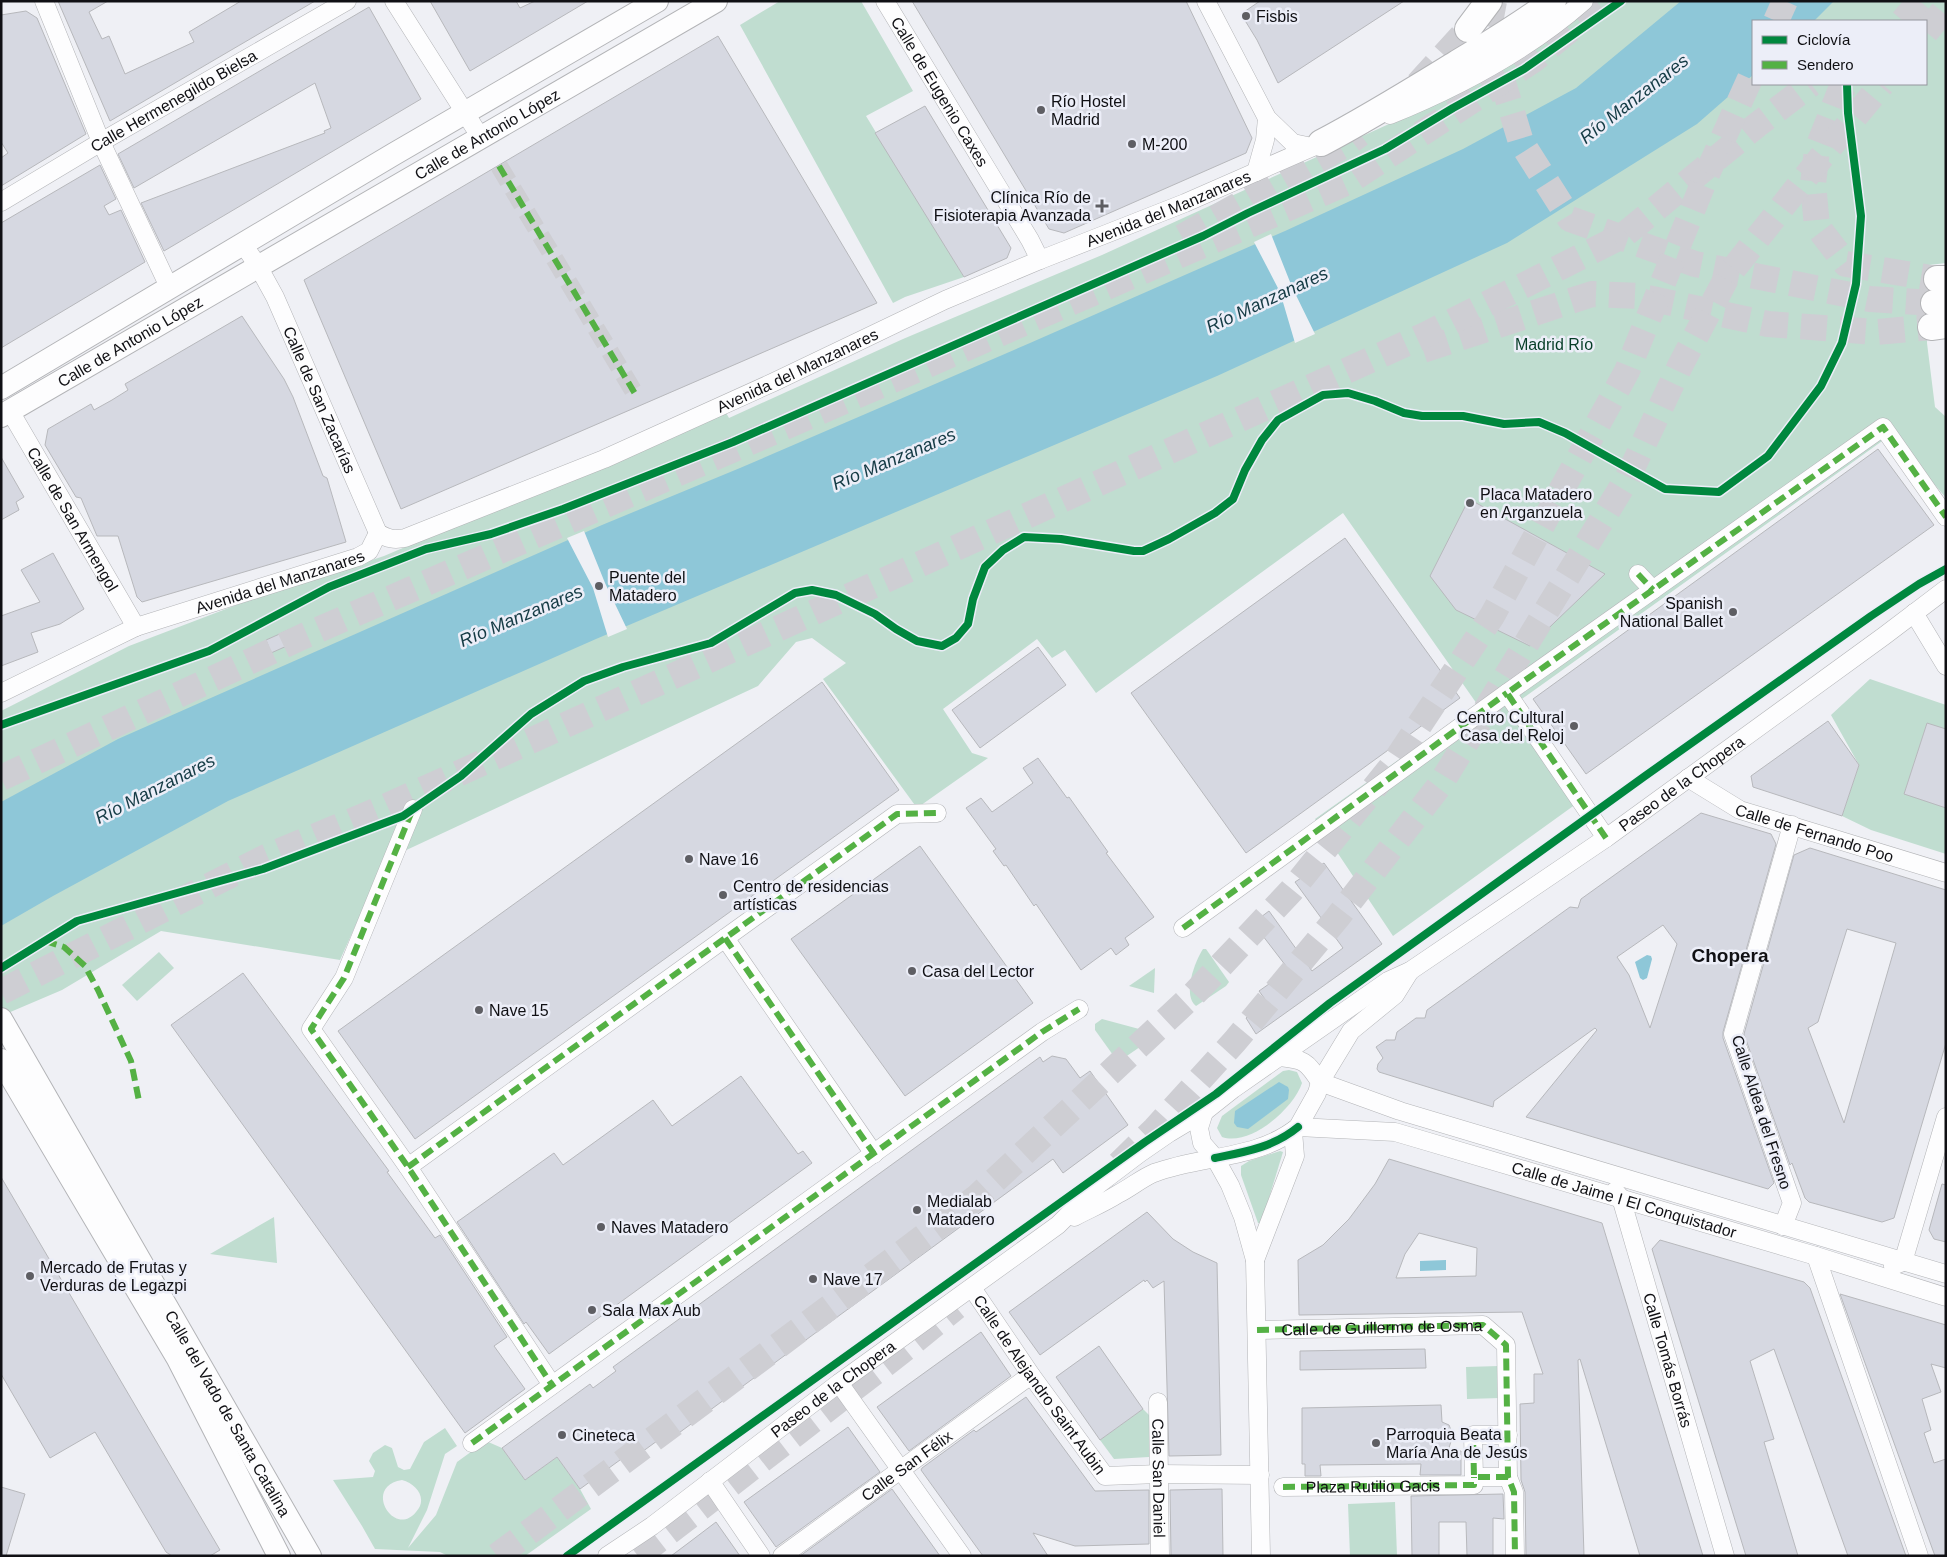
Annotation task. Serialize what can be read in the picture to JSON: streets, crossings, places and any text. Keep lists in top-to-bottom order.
{
  "streets": {
    "main road": ["Calle de Antonio López", "Calle del Vado de Santa Catalina"],
    "street": [
      "Calle de Eugenio Caxes",
      "Calle Hermenegildo Bielsa",
      "Avenida del Manzanares",
      "Calle de San Zacarías",
      "Calle de San Armengol",
      "Paseo de la Chopera",
      "Calle de Fernando Poo",
      "Calle Aldea del Fresno",
      "Calle de Jaime I El Conquistador",
      "Calle de Guillermo de Osma",
      "Calle Tomás Borrás",
      "Calle de Alejandro Saint Aubin",
      "Calle San Félix",
      "Calle San Daniel",
      "Plaza Rutilio Gacis"
    ]
  },
  "crossings": [
    ["Calle de Eugenio Caxes", "Avenida del Manzanares"],
    ["Calle de Antonio López", "Calle de San Zacarías"],
    ["Calle de Antonio López", "Calle de San Armengol"],
    ["Avenida del Manzanares", "Calle de San Zacarías"],
    ["Avenida del Manzanares", "Calle de San Armengol"],
    ["Paseo de la Chopera", "Calle de Fernando Poo"],
    ["Paseo de la Chopera", "Calle de Jaime I El Conquistador"],
    ["Paseo de la Chopera", "Calle de Guillermo de Osma"],
    ["Paseo de la Chopera", "Calle de Alejandro Saint Aubin"],
    ["Calle de Fernando Poo", "Calle Aldea del Fresno"],
    ["Calle Aldea del Fresno", "Calle de Jaime I El Conquistador"],
    ["Calle de Jaime I El Conquistador", "Calle de Guillermo de Osma"],
    ["Calle de Jaime I El Conquistador", "Calle Tomás Borrás"],
    ["Calle de Guillermo de Osma", "Calle de Alejandro Saint Aubin"],
    ["Calle de Guillermo de Osma", "Plaza Rutilio Gacis"],
    ["Calle de Alejandro Saint Aubin", "Calle San Félix"],
    ["Calle de Alejandro Saint Aubin", "Calle San Daniel"]
  ],
  "districts": ["Chopera"],
  "water": ["Río Manzanares"],
  "parks": ["Madrid Río"],
  "places": {
    "other": [
      "Fisbis",
      "Río Hostel Madrid",
      "M-200",
      "Placa Matadero en Arganzuela",
      "Puente del Matadero",
      "Spanish National Ballet",
      "Centro Cultural Casa del Reloj",
      "Nave 16",
      "Centro de residencias artísticas",
      "Casa del Lector",
      "Nave 15",
      "Medialab Matadero",
      "Naves Matadero",
      "Mercado de Frutas y Verduras de Legazpi",
      "Nave 17",
      "Sala Max Aub",
      "Cineteca",
      "Parroquia Beata María Ana de Jesús"
    ],
    "health": ["Clínica Río de Fisioterapia Avanzada"]
  },
  "legend": ["Ciclovía", "Sendero"]
}
